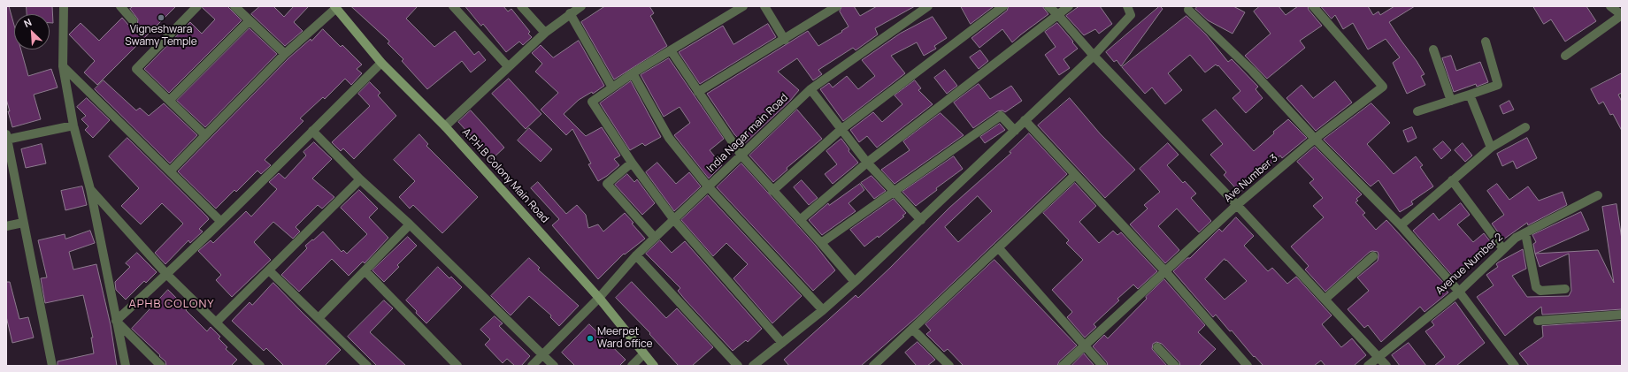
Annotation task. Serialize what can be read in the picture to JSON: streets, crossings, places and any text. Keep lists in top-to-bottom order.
{
  "streets": {
    "street": [
      "India Nagar main Road",
      "A.P.H.B Colony Main Road",
      "Ave Number 3",
      "Avenue Number 2"
    ]
  },
  "crossings": [
    ["India Nagar main Road", "A.P.H.B Colony Main Road"]
  ],
  "districts": ["APHB COLONY"],
  "places": ["Vigneshwara Swamy Temple", "Meerpet Ward office"],
  "north": "top left"
}
